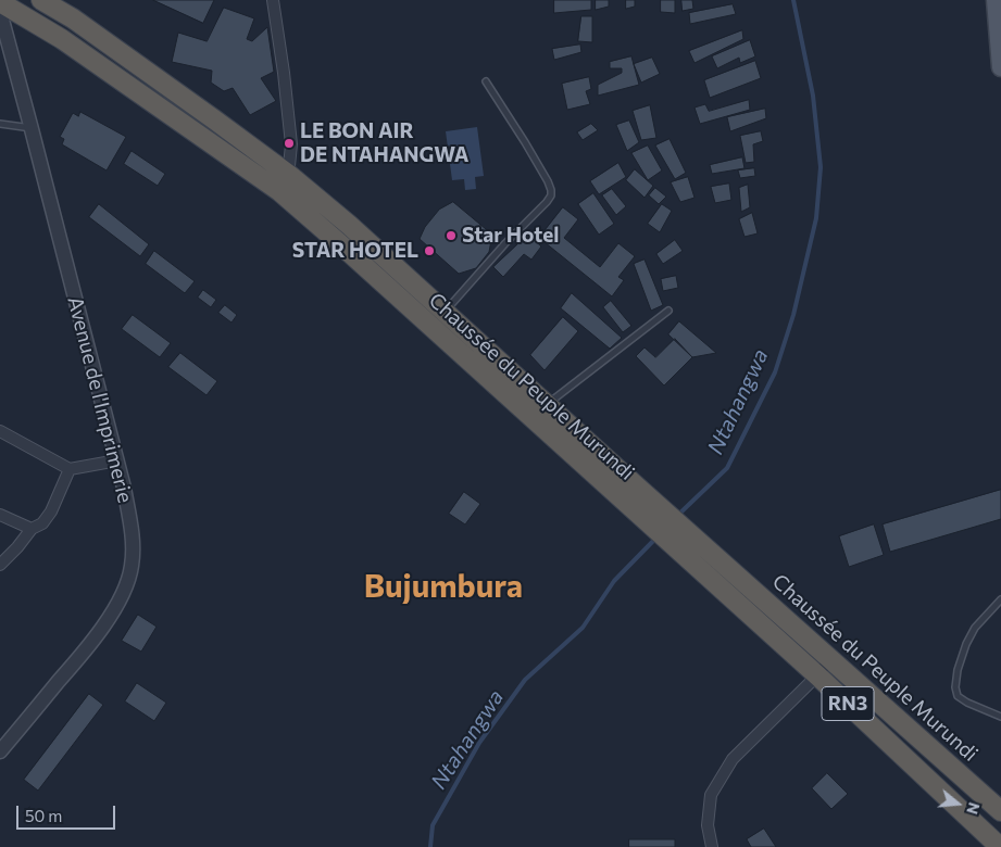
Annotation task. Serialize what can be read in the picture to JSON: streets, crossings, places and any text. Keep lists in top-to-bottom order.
{
  "streets": {
    "highway": ["Chaussée du Peuple Murundi", "RN3"],
    "street": ["Avenue de l'Imprimerie"]
  },
  "districts": ["Bujumbura"],
  "water": ["Ntahangwa"],
  "places": ["LE BON AIR DE NTAHANGWA", "Star Hotel", "STAR HOTEL"],
  "scale_bar": "50 m",
  "north": "right"
}
